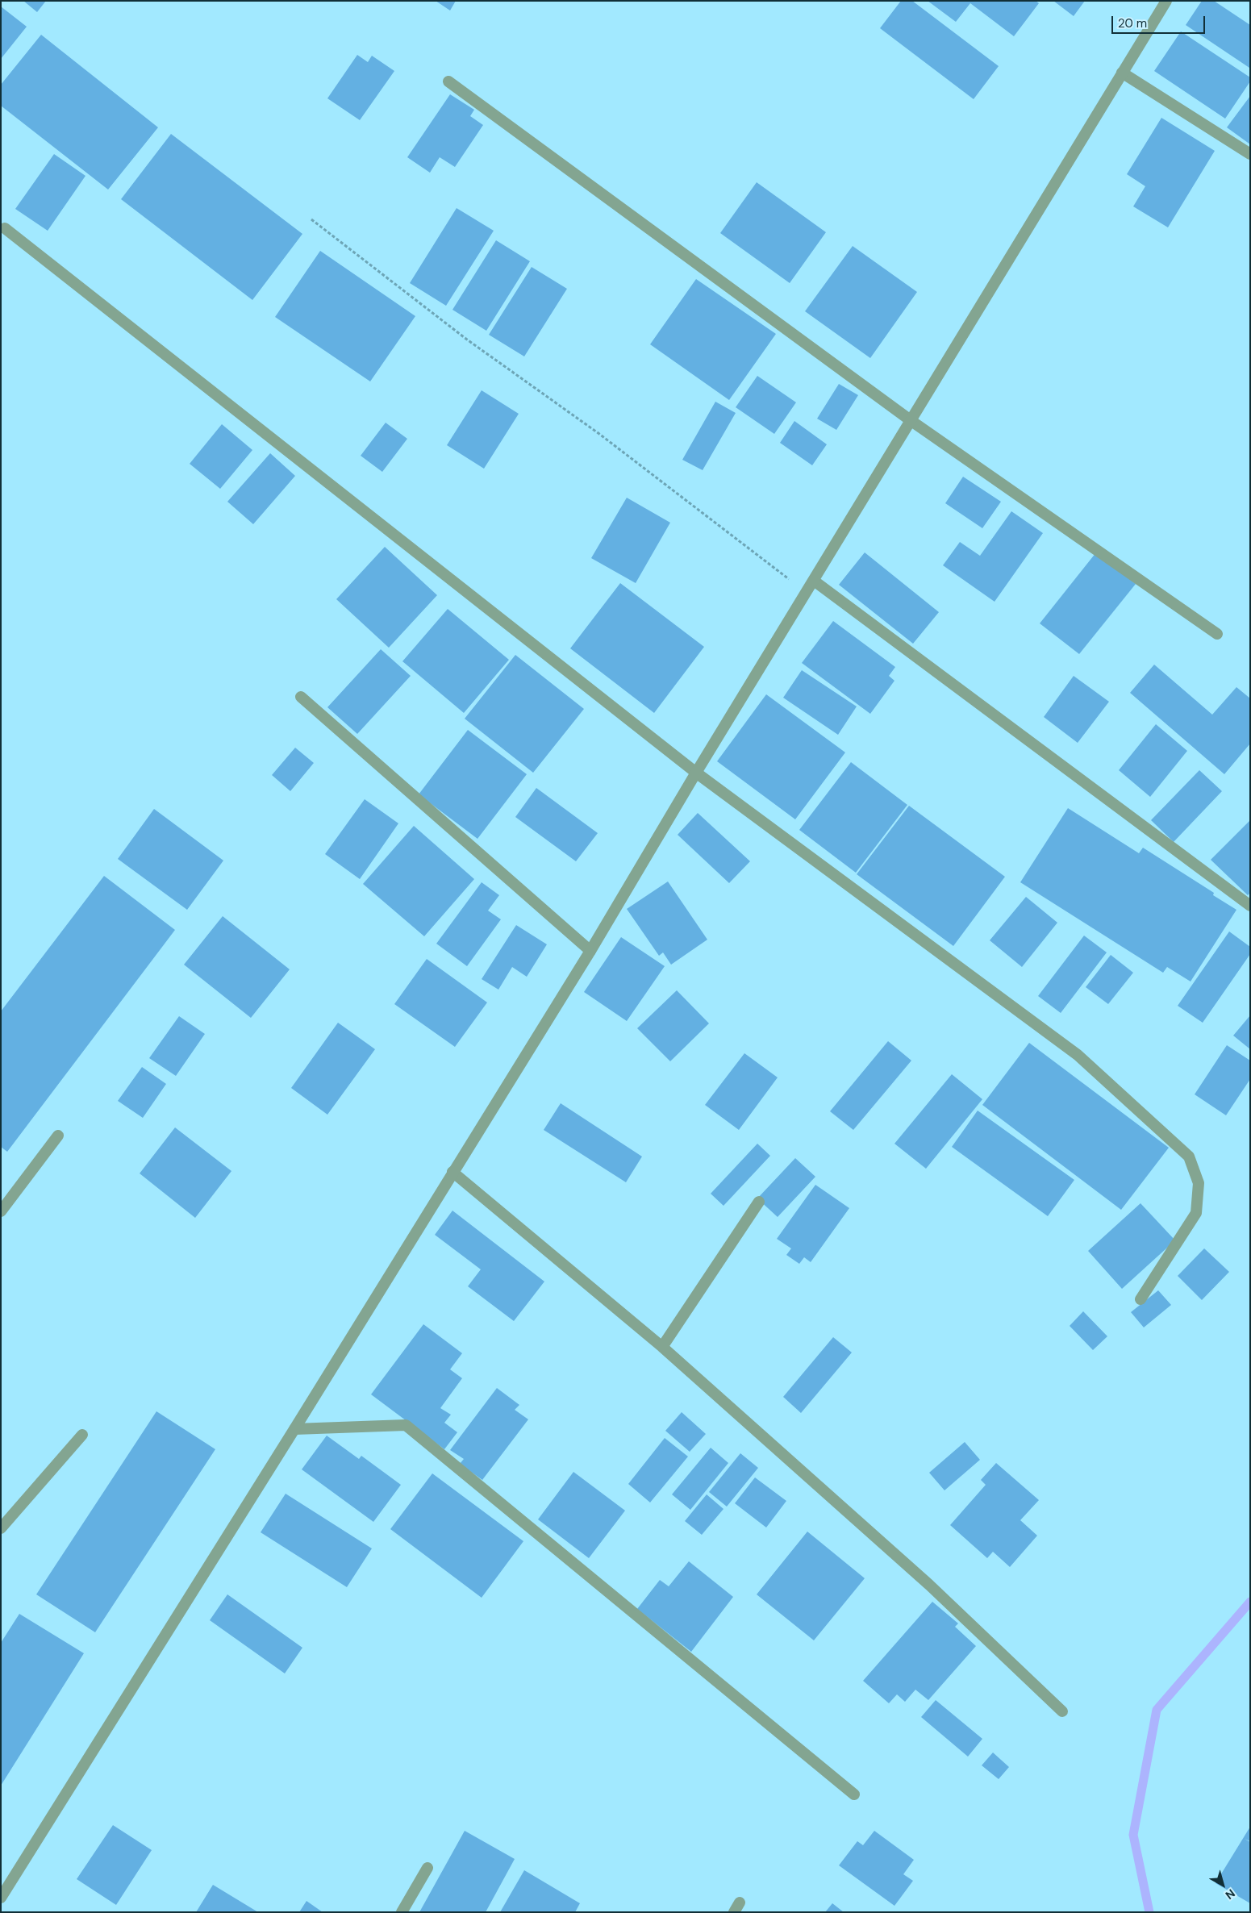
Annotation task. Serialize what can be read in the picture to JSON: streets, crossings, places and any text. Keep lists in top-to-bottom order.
{
  "scale_bar": "20 m",
  "north": "bottom right"
}
